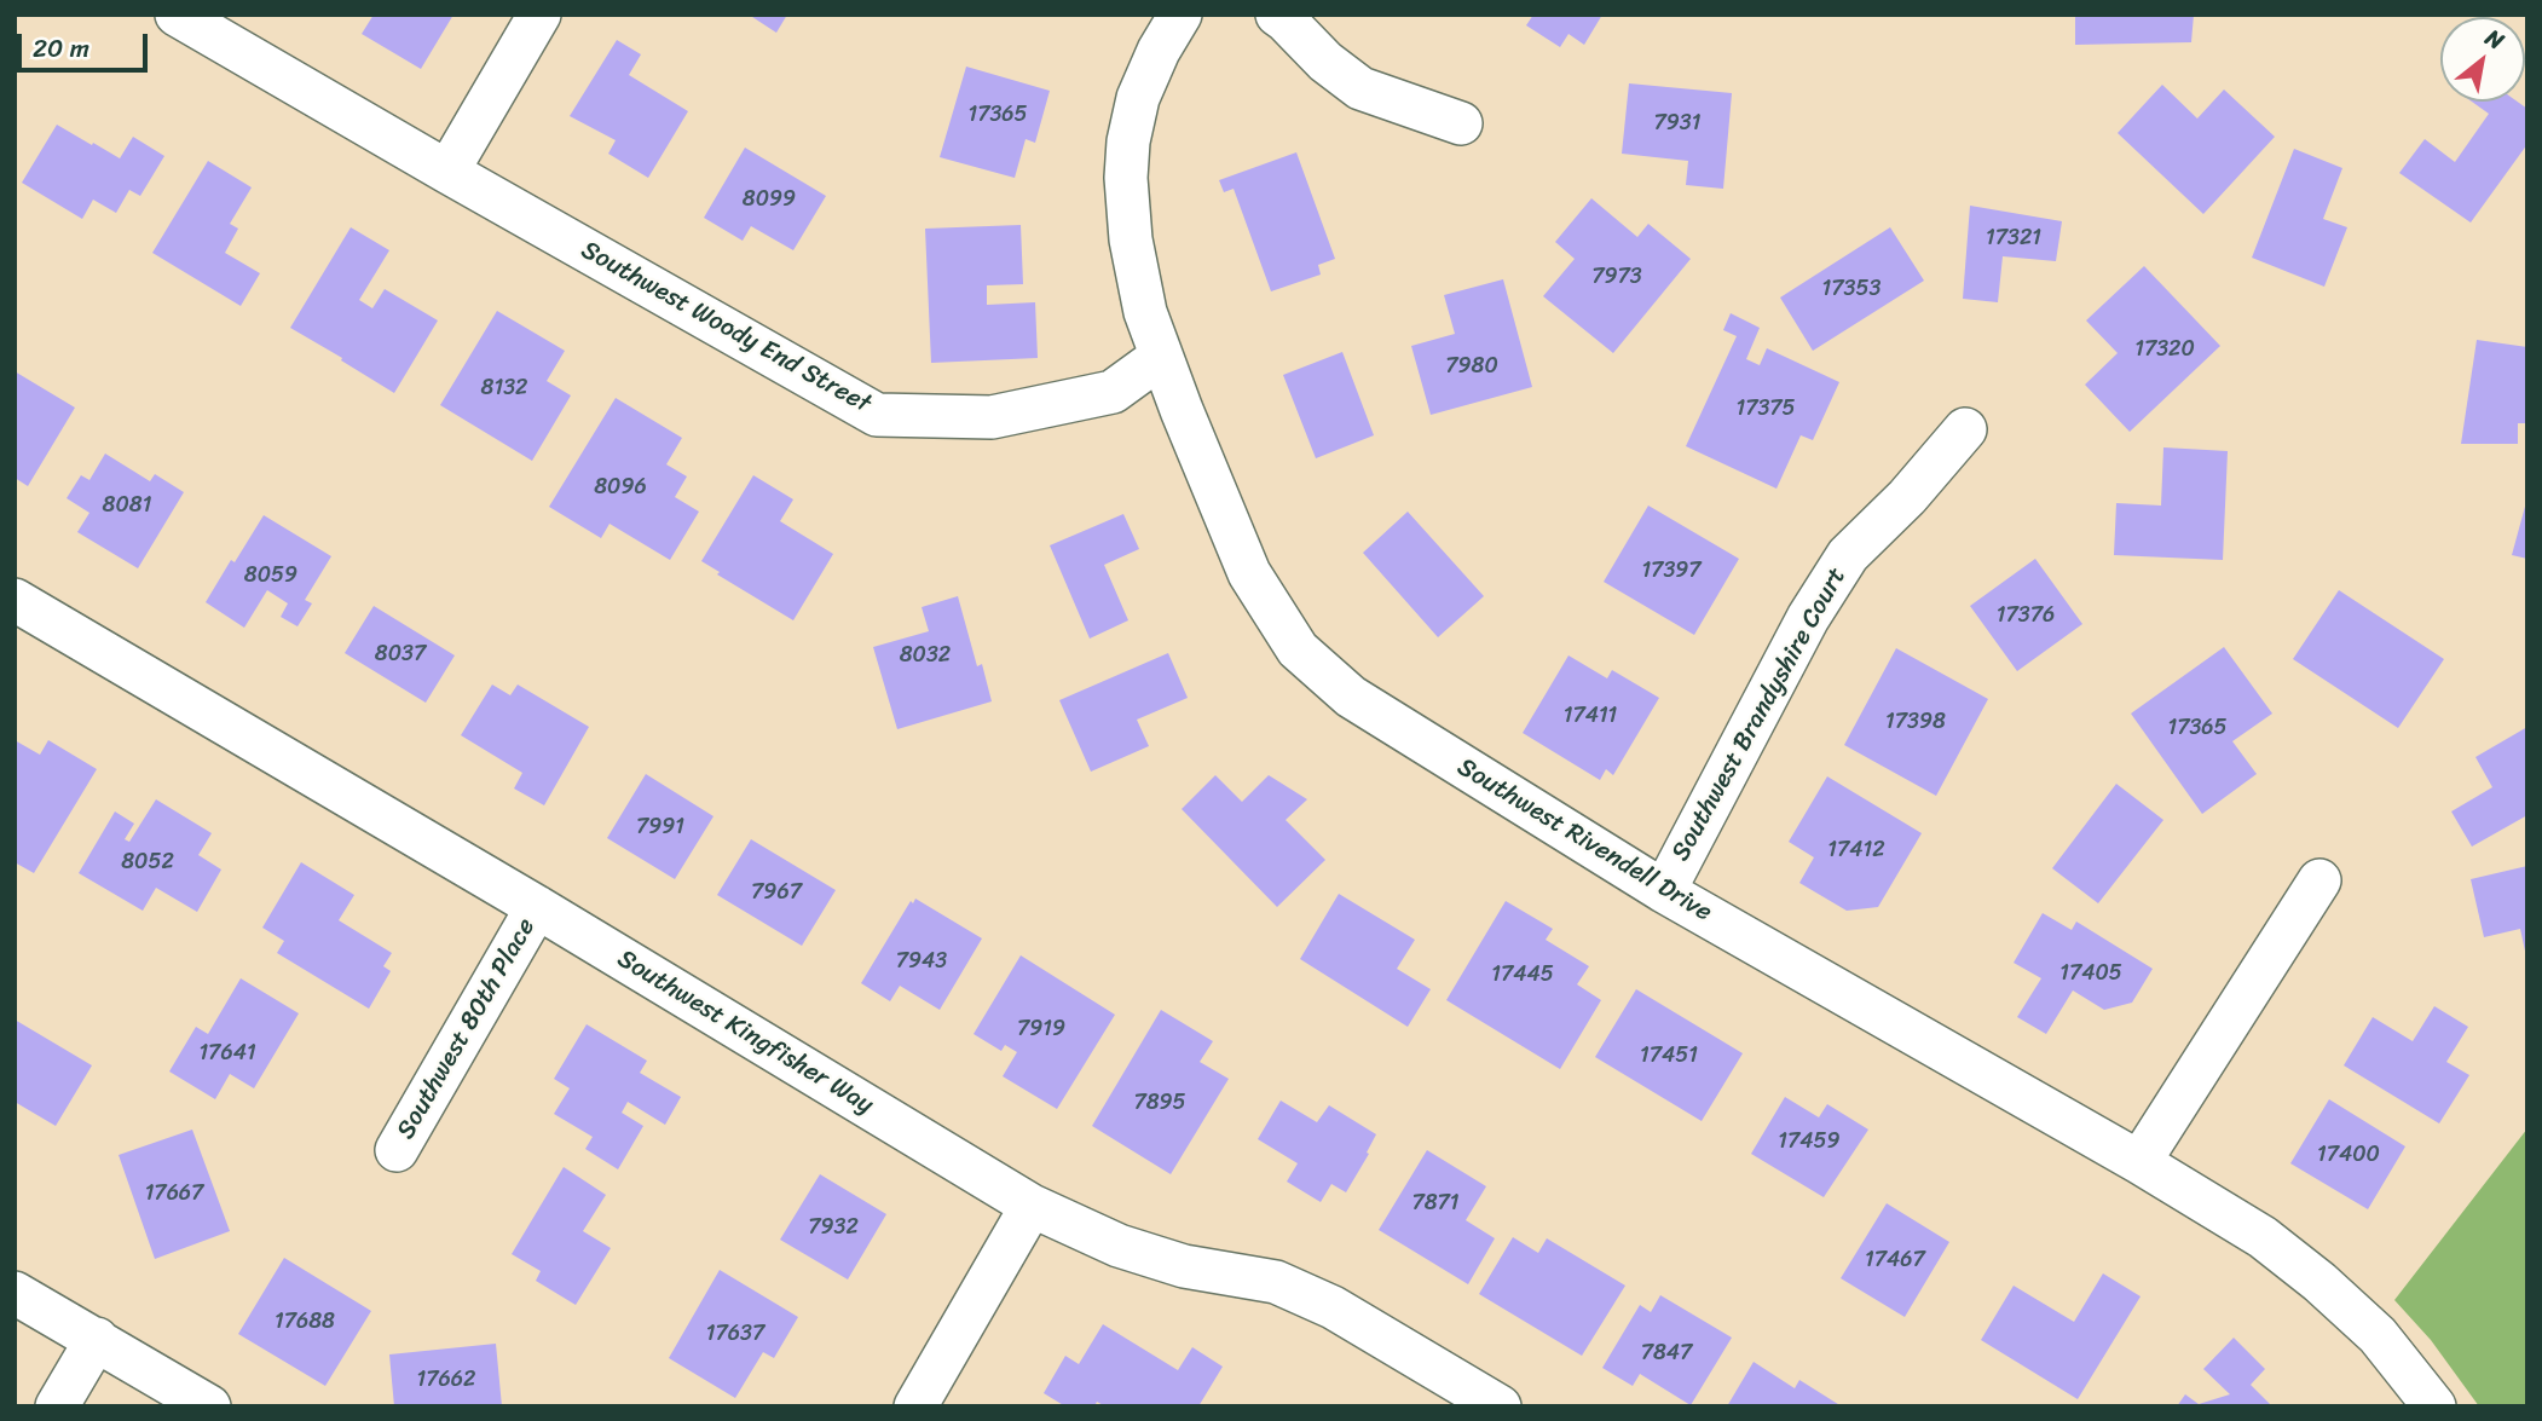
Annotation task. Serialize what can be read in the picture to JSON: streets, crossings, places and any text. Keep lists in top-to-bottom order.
{
  "streets": {
    "street": [
      "Southwest Woody End Street",
      "Southwest Brandyshire Court",
      "Southwest Rivendell Drive",
      "Southwest 80th Place",
      "Southwest Kingfisher Way"
    ]
  },
  "crossings": [
    ["Southwest Woody End Street", "Southwest Rivendell Drive"],
    ["Southwest Brandyshire Court", "Southwest Rivendell Drive"],
    ["Southwest 80th Place", "Southwest Kingfisher Way"]
  ],
  "house_numbers": [
    "17365",
    "7931",
    "8099",
    "17321",
    "7973",
    "17353",
    "17320",
    "7980",
    "8132",
    "17375",
    "8096",
    "8081",
    "17397",
    "8059",
    "17376",
    "8037",
    "8032",
    "17411",
    "17398",
    "17365",
    "7991",
    "17412",
    "8052",
    "7967",
    "7943",
    "17405",
    "17445",
    "7919",
    "17641",
    "17451",
    "7895",
    "17459",
    "17400",
    "17667",
    "7871",
    "7932",
    "17467",
    "17688",
    "17637",
    "7847",
    "17662"
  ],
  "scale_bar": "20 m",
  "north": "top right"
}
